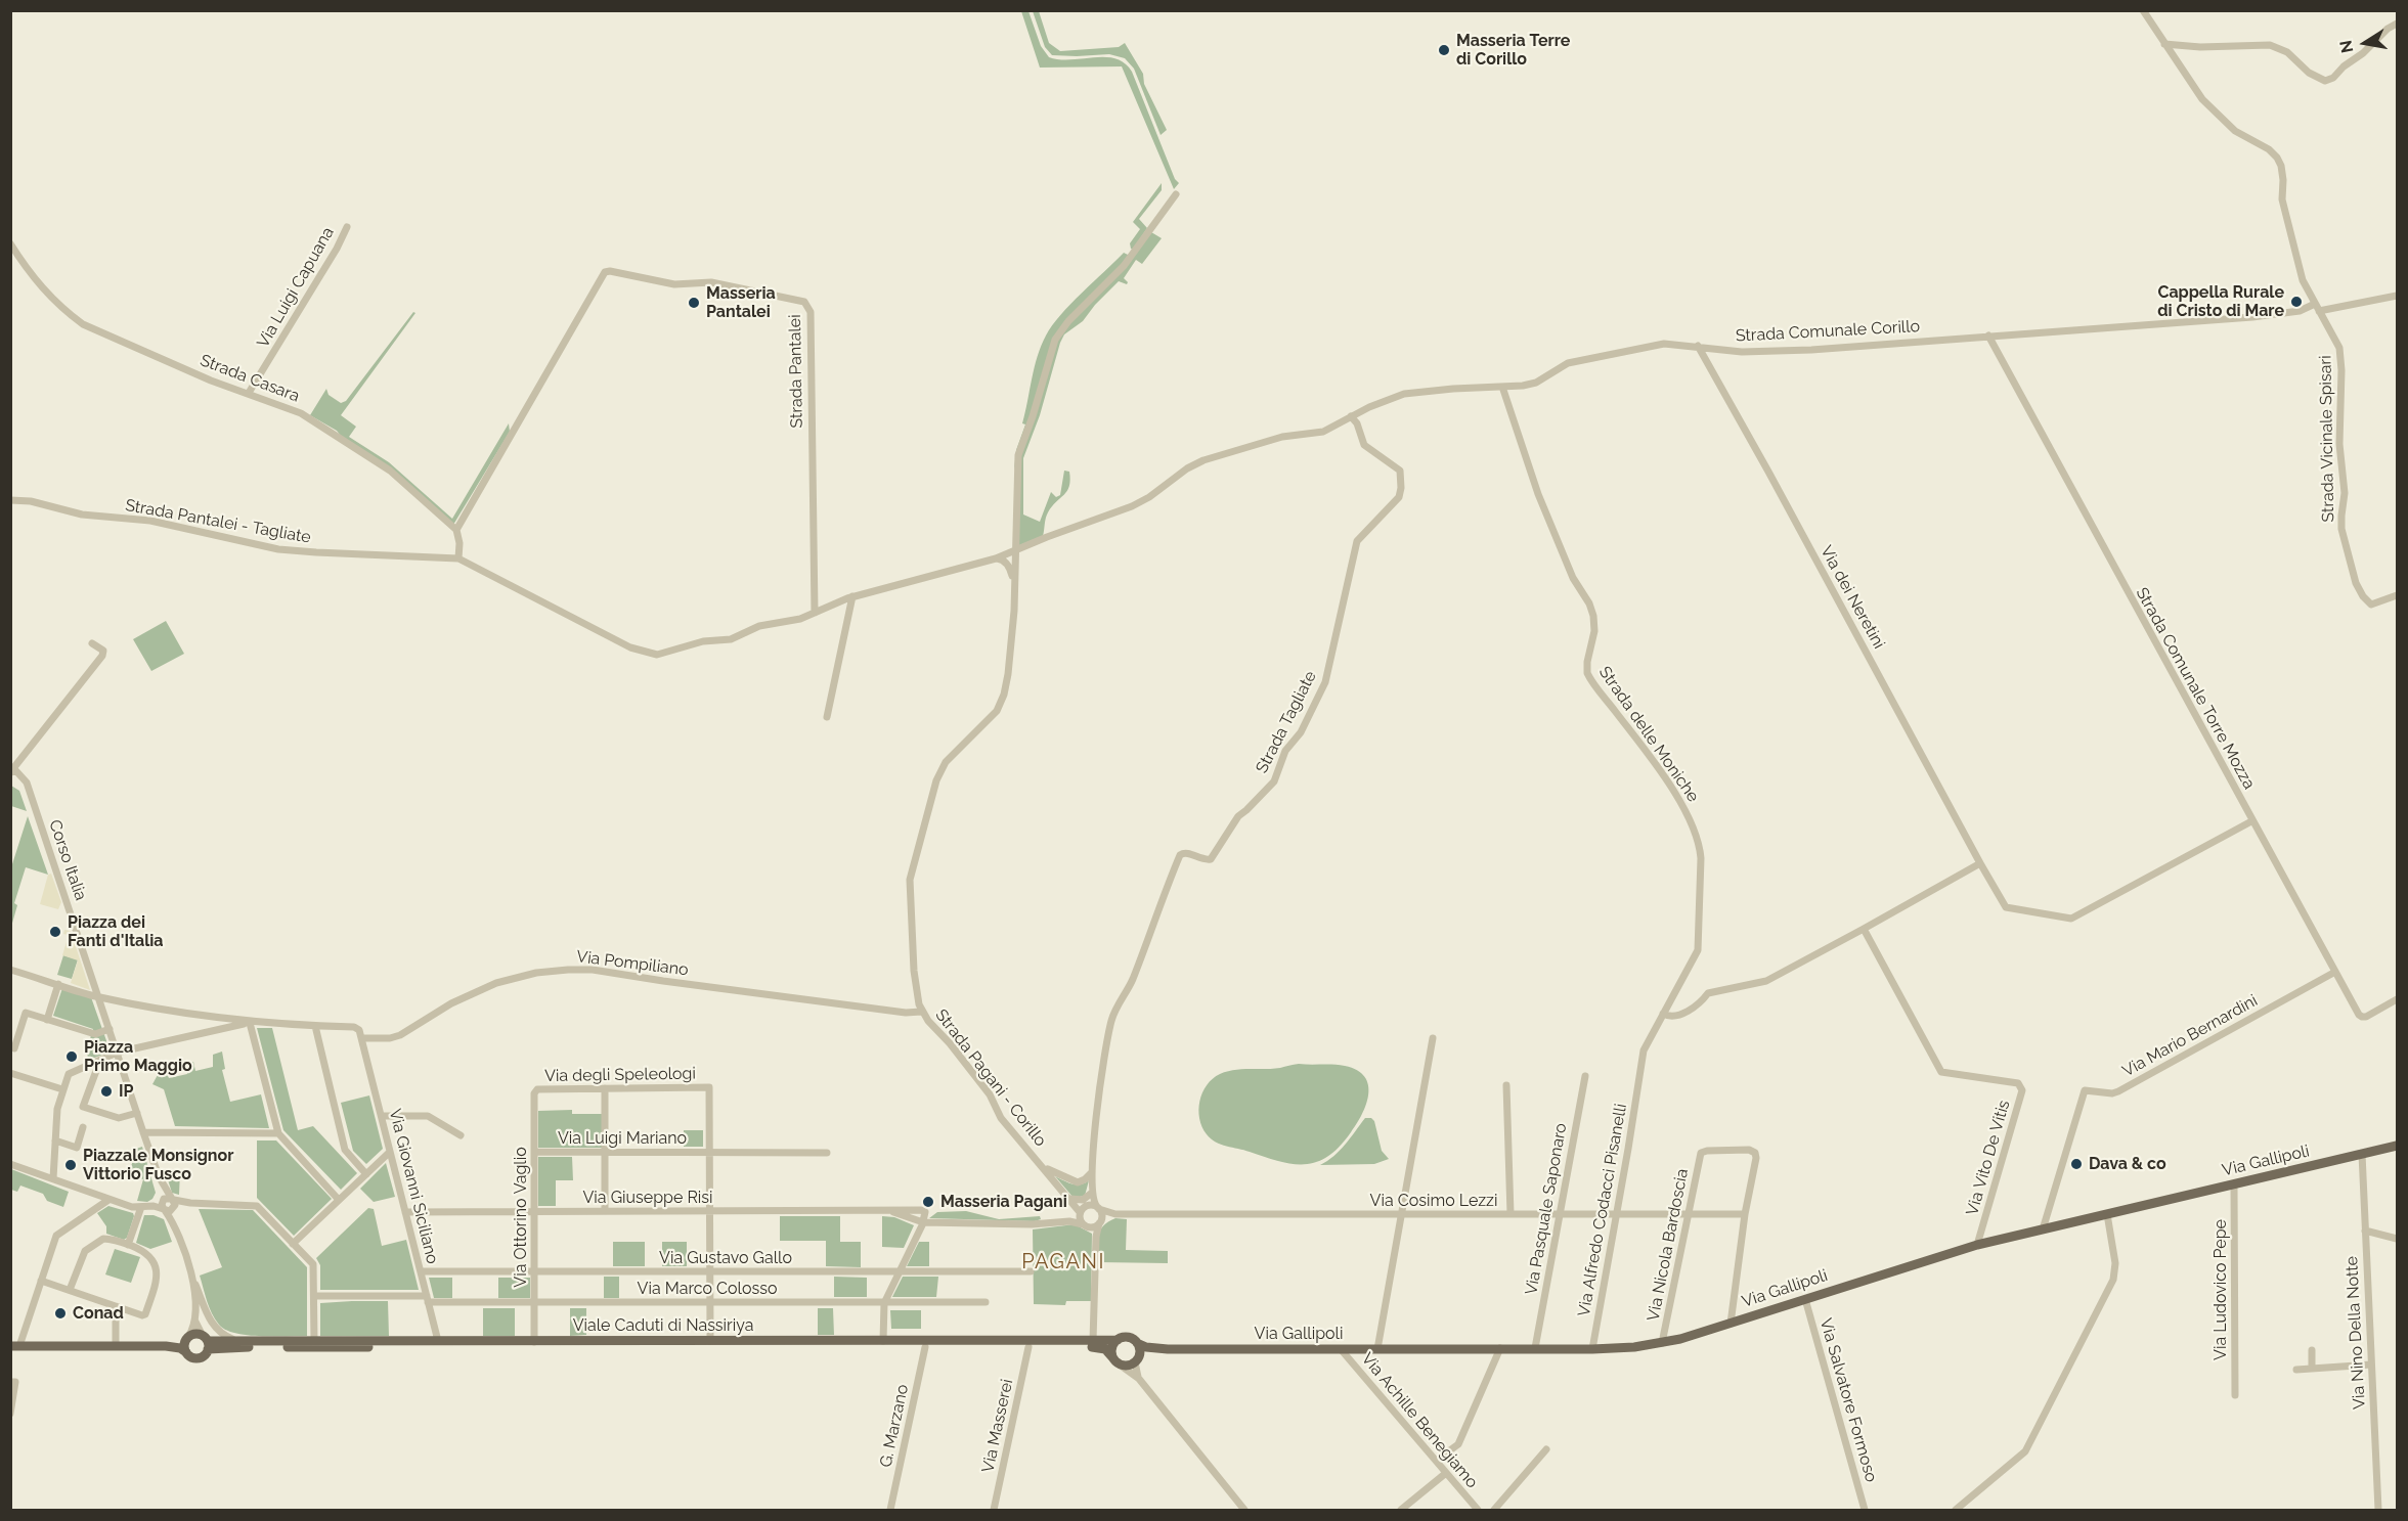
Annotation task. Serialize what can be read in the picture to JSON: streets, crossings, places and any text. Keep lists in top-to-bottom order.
{
  "streets": {
    "main road": ["Via Gallipoli", "Viale Caduti di Nassiriya"],
    "street": [
      "Via Luigi Capuana",
      "Strada Comunale Corillo",
      "Strada Pantalei",
      "Strada Casara",
      "Strada Vicinale Spisari",
      "Strada Pantalei - Tagliate",
      "Via dei Neretini",
      "Strada Comunale Torre Mozza",
      "Strada Tagliate",
      "Strada delle Moniche",
      "Corso Italia",
      "Via Pompiliano",
      "Via Mario Bernardini",
      "Via degli Speleologi",
      "Strada Pagani - Corillo",
      "Via Luigi Mariano",
      "Via Vito De Vitis",
      "Via Giovanni Siciliano",
      "Via Giuseppe Risi",
      "Via Cosimo Lezzi",
      "Via Pasquale Saponaro",
      "Via Alfredo Codacci Pisanelli",
      "Via Ottorino Vaglio",
      "Via Nicola Bardoscia",
      "Via Gustavo Gallo",
      "Via Marco Colosso",
      "Via Ludovico Pepe",
      "Via Nino Della Notte",
      "Via Salvatore Formoso",
      "Via Achille Benegiamo",
      "G. Marzano",
      "Via Masserei"
    ]
  },
  "crossings": [
    ["Via Luigi Capuana", "Strada Casara"],
    ["Strada Comunale Corillo", "Strada Pantalei"],
    ["Strada Comunale Corillo", "Strada Vicinale Spisari"],
    ["Strada Comunale Corillo", "Strada Pantalei - Tagliate"],
    ["Strada Comunale Corillo", "Via dei Neretini"],
    ["Strada Comunale Corillo", "Strada Comunale Torre Mozza"],
    ["Strada Comunale Corillo", "Strada Tagliate"],
    ["Strada Comunale Corillo", "Strada delle Moniche"],
    ["Strada Comunale Corillo", "Strada Pagani - Corillo"],
    ["Strada Pantalei", "Strada Casara"],
    ["Via dei Neretini", "Strada Comunale Torre Mozza"],
    ["Strada Comunale Torre Mozza", "Via Mario Bernardini"],
    ["Strada Tagliate", "Strada Pagani - Corillo"],
    ["Strada Tagliate", "Via Giuseppe Risi"],
    ["Strada Tagliate", "Via Cosimo Lezzi"],
    ["Strada delle Moniche", "Via Alfredo Codacci Pisanelli"],
    ["Corso Italia", "Viale Caduti di Nassiriya"],
    ["Via Pompiliano", "Strada Pagani - Corillo"],
    ["Via Pompiliano", "Via Giovanni Siciliano"],
    ["Via Mario Bernardini", "Via Gallipoli"],
    ["Via degli Speleologi", "Via Luigi Mariano"],
    ["Via degli Speleologi", "Via Ottorino Vaglio"],
    ["Strada Pagani - Corillo", "Via Giuseppe Risi"],
    ["Strada Pagani - Corillo", "Via Cosimo Lezzi"],
    ["Via Luigi Mariano", "Via Ottorino Vaglio"],
    ["Via Vito De Vitis", "Via Gallipoli"],
    ["Via Gallipoli", "Via Pasquale Saponaro"],
    ["Via Gallipoli", "Via Alfredo Codacci Pisanelli"],
    ["Via Gallipoli", "Via Nicola Bardoscia"],
    ["Via Gallipoli", "Via Ludovico Pepe"],
    ["Via Gallipoli", "Viale Caduti di Nassiriya"],
    ["Via Gallipoli", "Via Nino Della Notte"],
    ["Via Gallipoli", "Via Salvatore Formoso"],
    ["Via Gallipoli", "Via Achille Benegiamo"],
    ["Via Giovanni Siciliano", "Via Giuseppe Risi"],
    ["Via Giovanni Siciliano", "Via Gustavo Gallo"],
    ["Via Giovanni Siciliano", "Via Marco Colosso"],
    ["Via Giovanni Siciliano", "Viale Caduti di Nassiriya"],
    ["Via Giuseppe Risi", "Via Cosimo Lezzi"],
    ["Via Giuseppe Risi", "Via Ottorino Vaglio"],
    ["Via Cosimo Lezzi", "Via Pasquale Saponaro"],
    ["Via Cosimo Lezzi", "Via Alfredo Codacci Pisanelli"],
    ["Via Cosimo Lezzi", "Via Nicola Bardoscia"],
    ["Via Ottorino Vaglio", "Via Gustavo Gallo"],
    ["Via Ottorino Vaglio", "Via Marco Colosso"],
    ["Via Ottorino Vaglio", "Viale Caduti di Nassiriya"],
    ["Viale Caduti di Nassiriya", "G. Marzano"],
    ["Viale Caduti di Nassiriya", "Via Masserei"]
  ],
  "districts": ["PAGANI"],
  "places": [
    "Masseria Terre di Corillo",
    "Cappella Rurale di Cristo di Mare",
    "Masseria Pantalei",
    "Piazza dei Fanti d'Italia",
    "Piazza Primo Maggio",
    "IP",
    "Dava & co",
    "Piazzale Monsignor Vittorio Fusco",
    "Masseria Pagani",
    "Conad"
  ],
  "north": "left"
}
